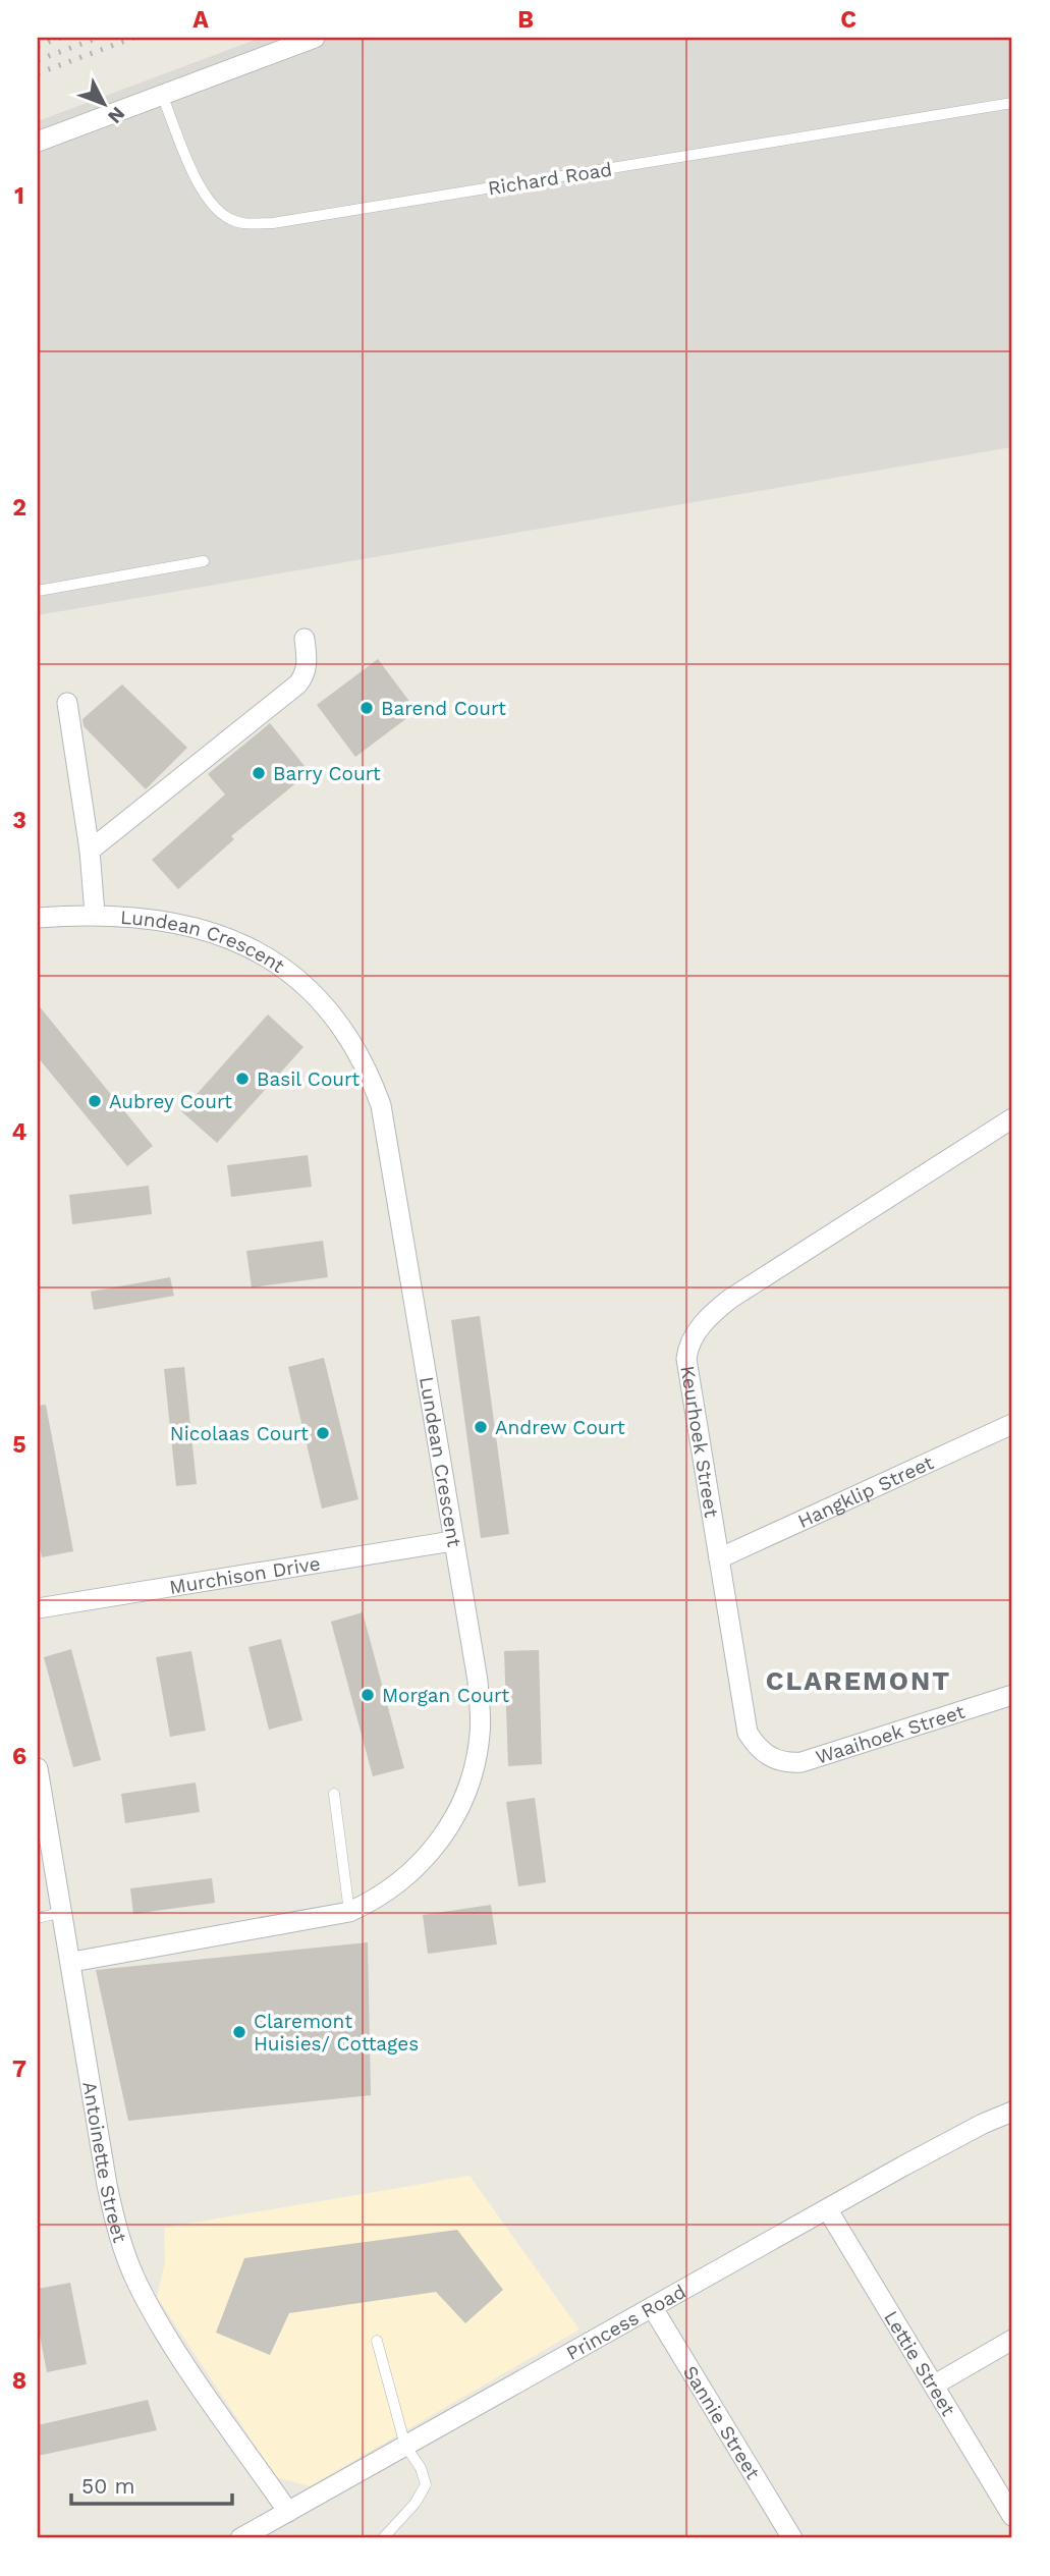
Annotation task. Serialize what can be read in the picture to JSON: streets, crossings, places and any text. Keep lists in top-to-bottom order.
{
  "streets": {
    "street": [
      "Lundean Crescent",
      "Keurhoek Street",
      "Hangklip Street",
      "Murchison Drive",
      "Waaihoek Street",
      "Antoinette Street",
      "Princess Road",
      "Lettie Street",
      "Sannie Street"
    ],
    "lane": ["Richard Road"]
  },
  "crossings": [
    ["Lundean Crescent", "Murchison Drive"],
    ["Lundean Crescent", "Antoinette Street"],
    ["Keurhoek Street", "Hangklip Street"],
    ["Keurhoek Street", "Waaihoek Street"],
    ["Antoinette Street", "Princess Road"],
    ["Princess Road", "Lettie Street"],
    ["Princess Road", "Sannie Street"]
  ],
  "districts": ["CLAREMONT"],
  "places": [
    "Barend Court",
    "Barry Court",
    "Basil Court",
    "Aubrey Court",
    "Andrew Court",
    "Nicolaas Court",
    "Morgan Court",
    "Claremont Huisies/ Cottages"
  ],
  "scale_bar": "50 m",
  "north": "bottom right",
  "grid": {
    "columns": ["A", "B", "C"],
    "rows": [
      "1",
      "2",
      "3",
      "4",
      "5",
      "6",
      "7",
      "8"
    ]
  }
}
